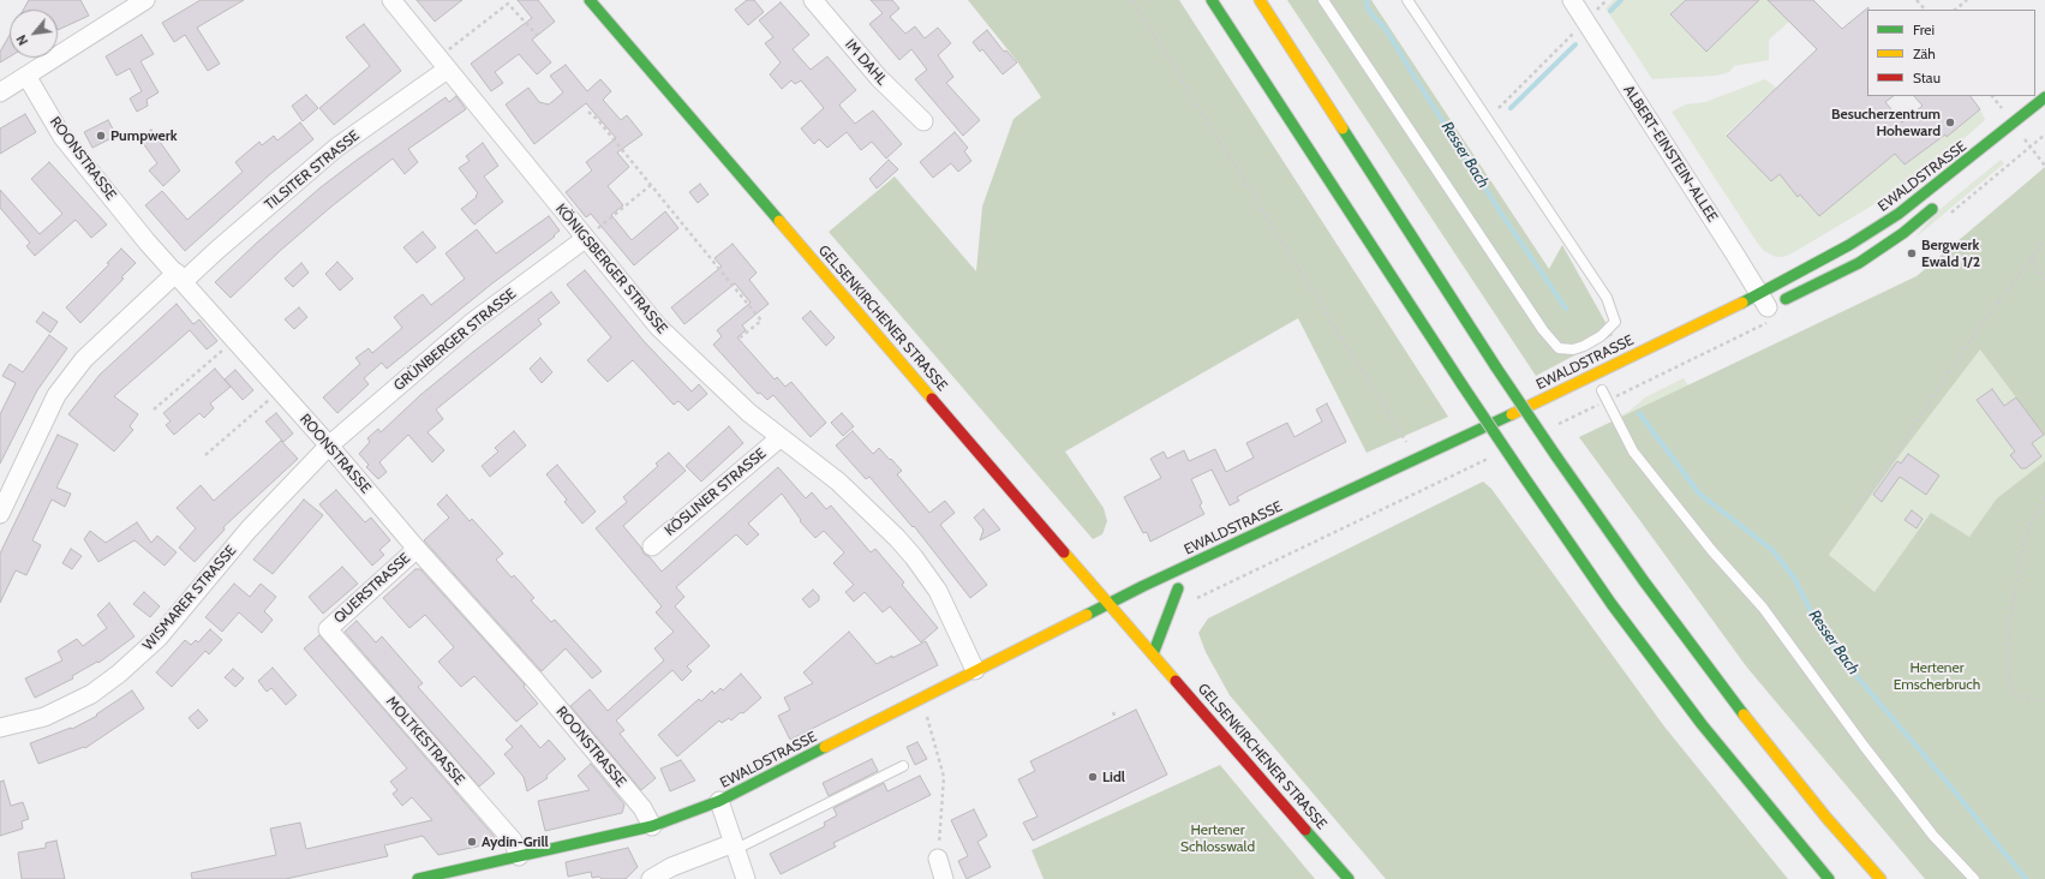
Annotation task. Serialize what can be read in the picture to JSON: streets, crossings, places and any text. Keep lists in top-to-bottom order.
{
  "streets": {
    "main road": ["EWALDSTRASSE", "GELSENKIRCHENER STRASSE"],
    "street": [
      "IM DAHL",
      "ALBERT-EINSTEIN-ALLEE",
      "ROONSTRASSE",
      "TILSITER STRASSE",
      "KÖNIGSBERGER STRASSE",
      "GRÜNBERGER STRASSE",
      "KÖSLINER STRASSE",
      "QUERSTRASSE",
      "WISMARER STRASSE",
      "MOLTKESTRASSE"
    ]
  },
  "crossings": [
    ["ALBERT-EINSTEIN-ALLEE", "EWALDSTRASSE"],
    ["ROONSTRASSE", "TILSITER STRASSE"],
    ["ROONSTRASSE", "EWALDSTRASSE"],
    ["ROONSTRASSE", "GRÜNBERGER STRASSE"],
    ["ROONSTRASSE", "QUERSTRASSE"],
    ["ROONSTRASSE", "WISMARER STRASSE"],
    ["TILSITER STRASSE", "KÖNIGSBERGER STRASSE"],
    ["EWALDSTRASSE", "KÖNIGSBERGER STRASSE"],
    ["EWALDSTRASSE", "GELSENKIRCHENER STRASSE"],
    ["EWALDSTRASSE", "MOLTKESTRASSE"],
    ["KÖNIGSBERGER STRASSE", "GRÜNBERGER STRASSE"],
    ["KÖNIGSBERGER STRASSE", "KÖSLINER STRASSE"],
    ["GRÜNBERGER STRASSE", "WISMARER STRASSE"],
    ["QUERSTRASSE", "MOLTKESTRASSE"]
  ],
  "water": ["Resser Bach"],
  "parks": ["Hertener Emscherbruch", "Hertener Schlosswald"],
  "places": [
    "Besucherzentrum Hoheward",
    "Pumpwerk",
    "Bergwerk Ewald 1/2",
    "Lidl",
    "Aydin-Grill"
  ],
  "legend": ["Frei", "Zäh", "Stau"],
  "north": "bottom left"
}
